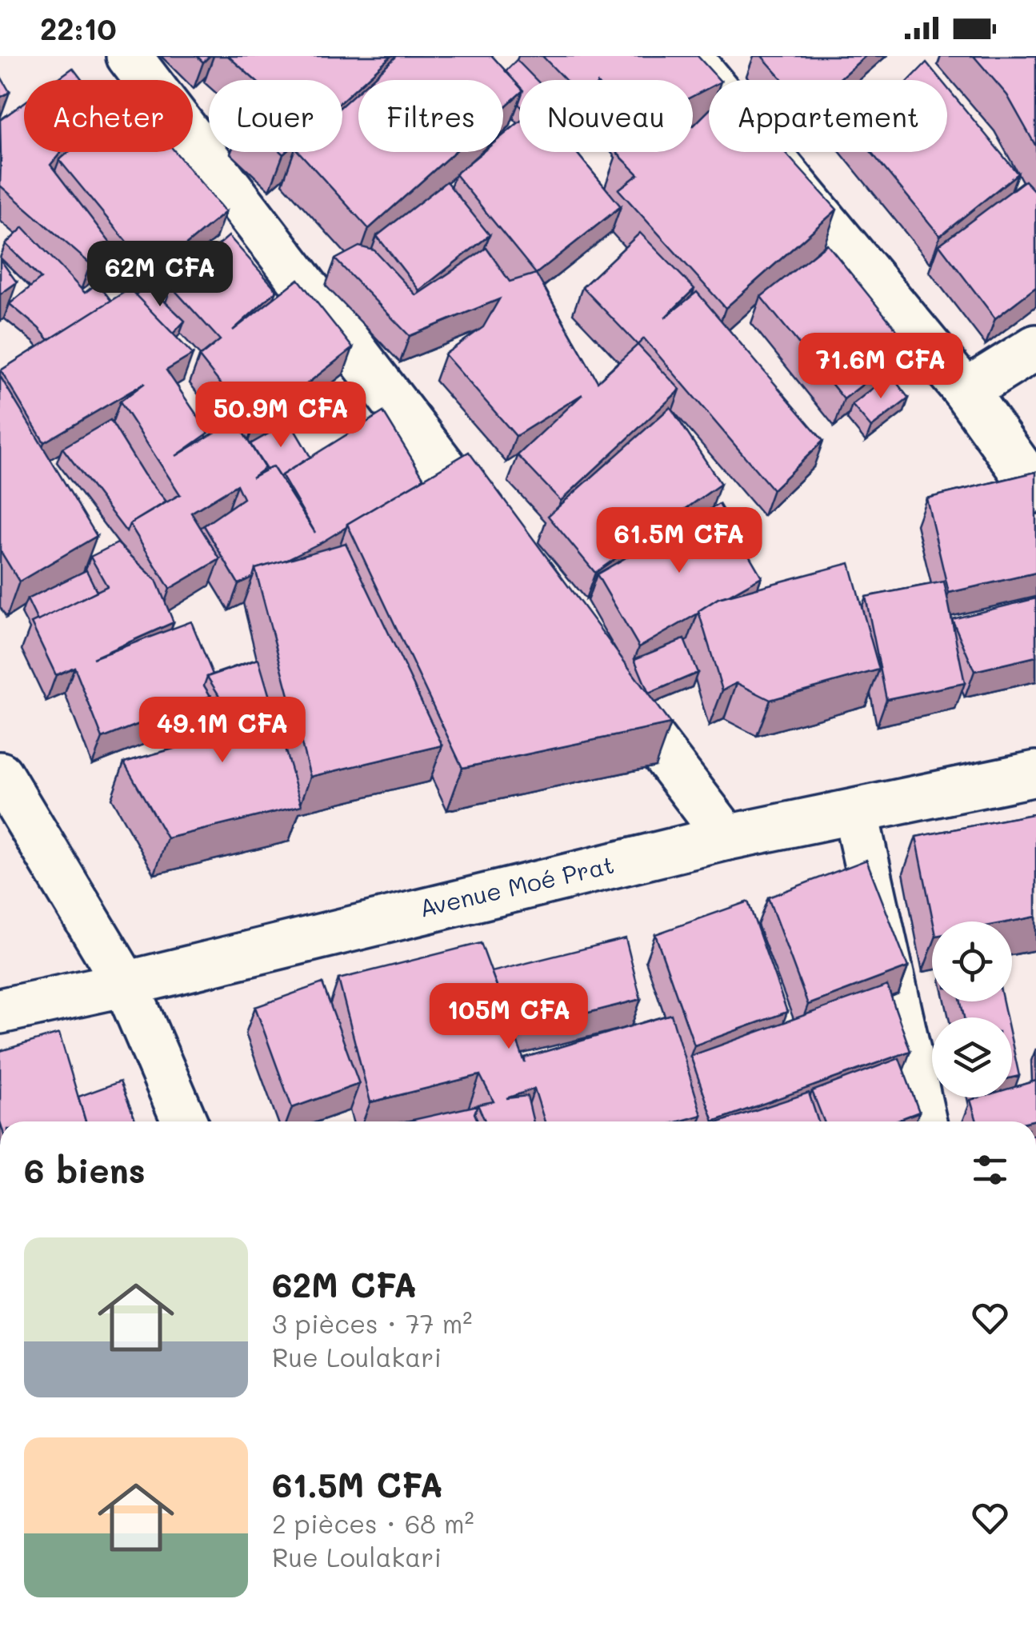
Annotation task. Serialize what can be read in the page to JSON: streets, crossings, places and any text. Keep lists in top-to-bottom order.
{
  "streets": {
    "street": ["Avenue Moé Prat"]
  },
  "page": {
    "status": "22:10",
    "chip": [
      "Acheter",
      "Louer",
      "Filtres",
      "Nouveau",
      "Appartement"
    ],
    "price": [
      "62M CFA",
      "71.6M CFA",
      "50.9M CFA",
      "61.5M CFA",
      "49.1M CFA",
      "105M CFA"
    ],
    "heading": "6 biens",
    "list": [
      {
        "name": "62M CFA",
        "note": "3 pièces · 77 m² · Rue Loulakari"
      },
      {
        "name": "61.5M CFA",
        "note": "2 pièces · 68 m² · Rue Loulakari"
      }
    ]
  }
}
